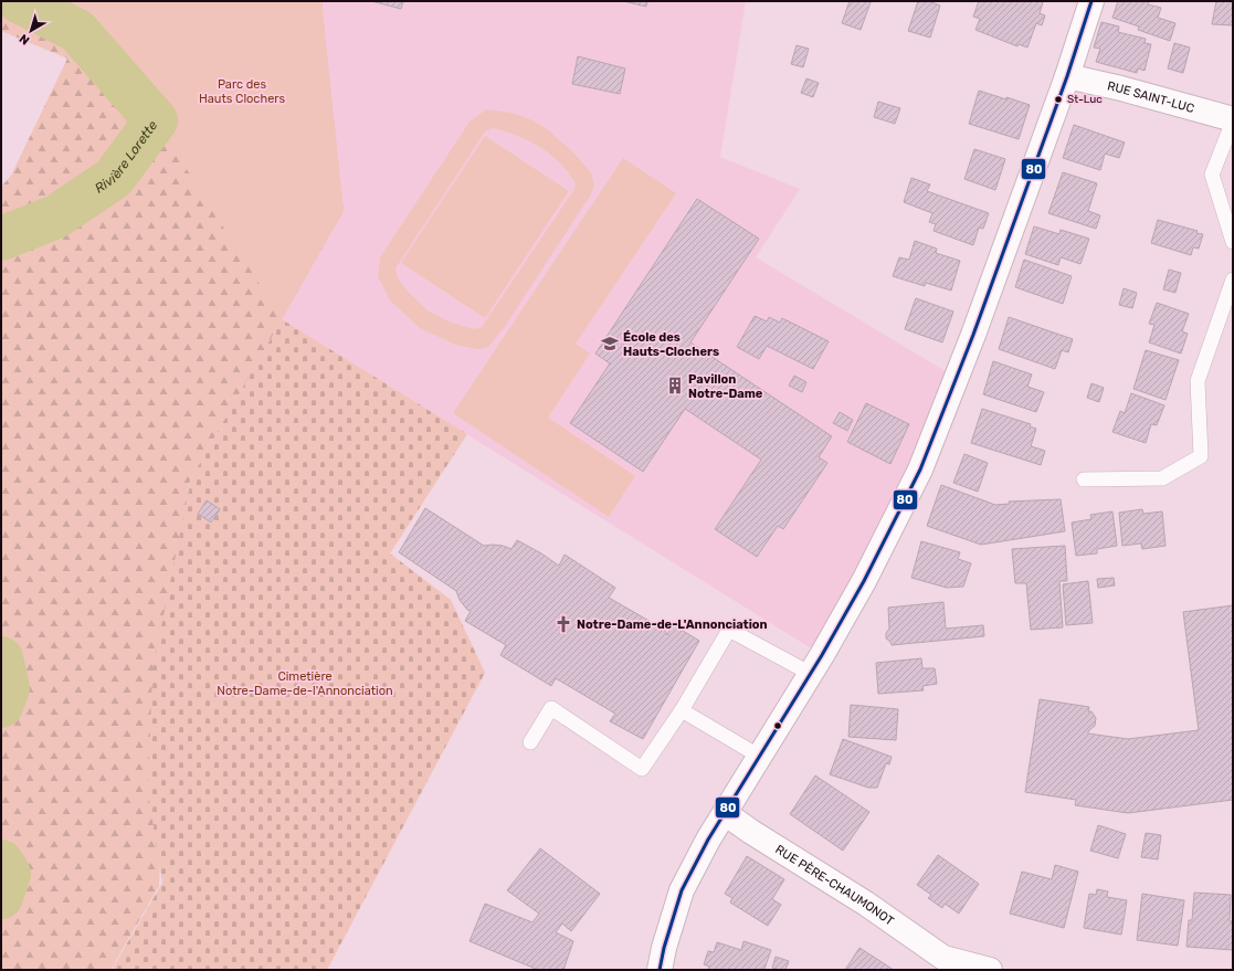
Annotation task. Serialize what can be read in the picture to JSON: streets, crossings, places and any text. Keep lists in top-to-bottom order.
{
  "streets": {
    "street": ["RUE SAINT-LUC", "RUE PÈRE-CHAUMONOT"]
  },
  "water": ["Rivière Lorette"],
  "parks": ["Parc des Hauts Clochers", "Cimetière Notre-Dame-de-l'Annonciation"],
  "places": {
    "other": ["St-Luc"],
    "school or university": ["École des Hauts-Clochers"],
    "building": ["Pavillon Notre-Dame"],
    "church": ["Notre-Dame-de-L'Annonciation"]
  },
  "lines": ["transit line 80"],
  "north": "bottom left"
}
